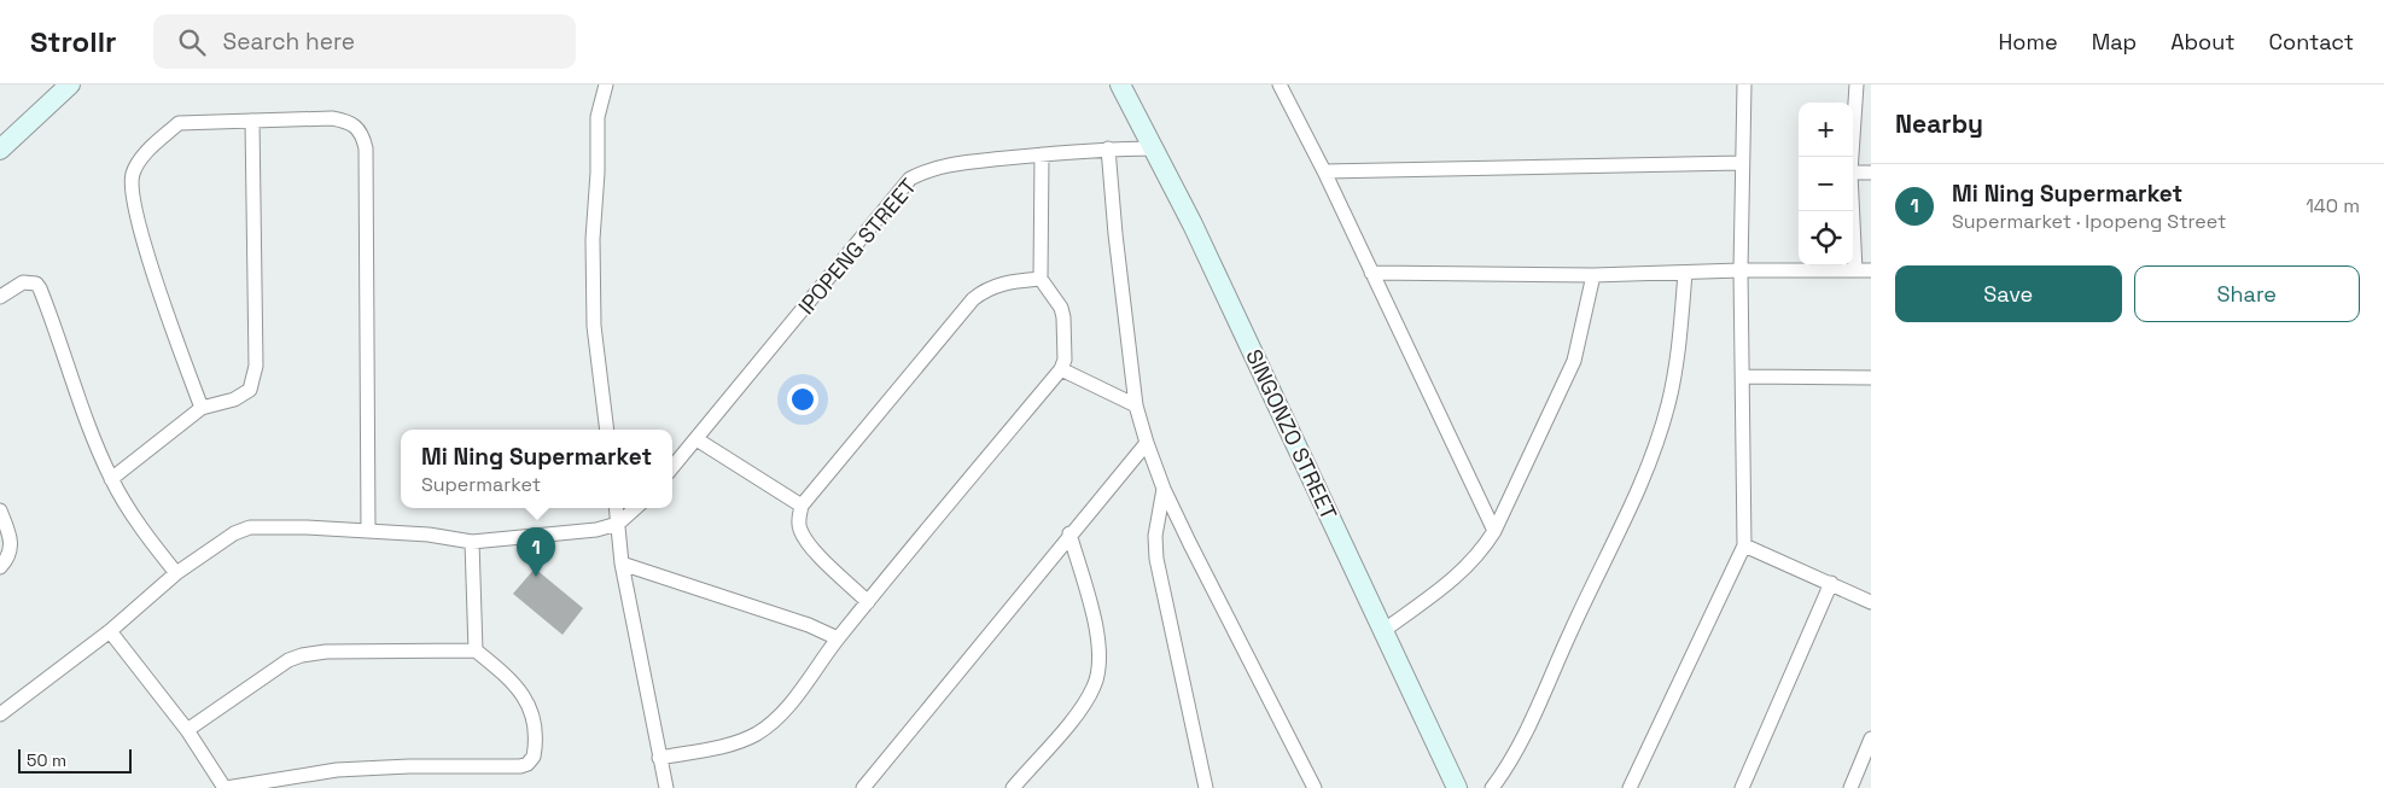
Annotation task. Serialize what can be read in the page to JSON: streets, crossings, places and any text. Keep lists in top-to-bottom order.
{
  "streets": {
    "street": ["IPOPENG STREET", "SINGONZO STREET"]
  },
  "crossings": [
    ["IPOPENG STREET", "SINGONZO STREET"]
  ],
  "scale_bar": "50 m",
  "page": {
    "header": "Strollr",
    "search": "Search here",
    "nav": [
      "Home",
      "Map",
      "About",
      "Contact"
    ],
    "heading": "Nearby",
    "map_buttons": ["+", "−"],
    "list": [
      {
        "mark": "1",
        "name": "Mi Ning Supermarket",
        "note": "Supermarket · Ipopeng Street",
        "value": "140 m"
      }
    ],
    "buttons": ["Save", "Share"],
    "popup": ["Mi Ning Supermarket", "Supermarket"],
    "pins": "1",
    "scale": "50 m"
  }
}
